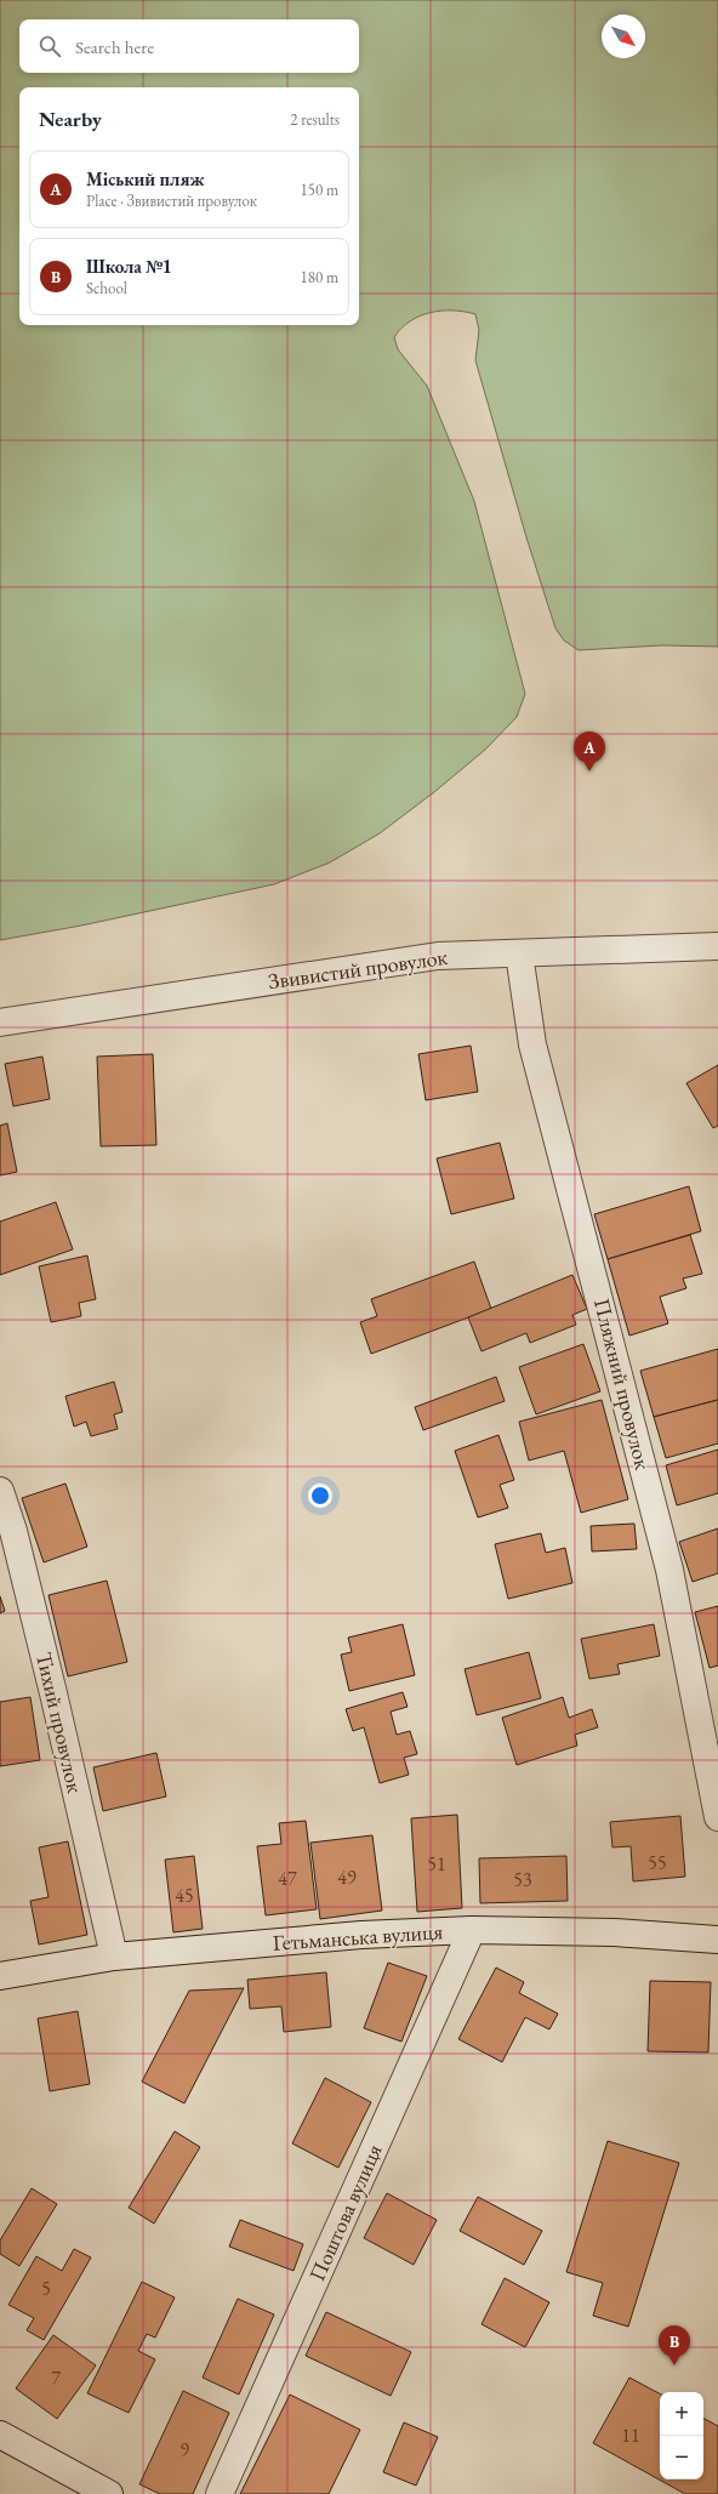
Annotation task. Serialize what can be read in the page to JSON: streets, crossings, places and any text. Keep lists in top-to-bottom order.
{
  "streets": {
    "street": [
      "Звивистий провулок",
      "Пляжний провулок",
      "Тихий провулок",
      "Гетьманська вулиця",
      "Поштова вулиця"
    ]
  },
  "crossings": [
    ["Звивистий провулок", "Пляжний провулок"],
    ["Тихий провулок", "Гетьманська вулиця"],
    ["Гетьманська вулиця", "Поштова вулиця"]
  ],
  "house_numbers": [
    "55",
    "51",
    "49",
    "47",
    "53",
    "45",
    "5",
    "7",
    "11",
    "9"
  ],
  "north": "bottom right",
  "page": {
    "search": "Search here",
    "heading": ["Nearby", "2 results"],
    "list": [
      {
        "mark": "A",
        "name": "Міський пляж",
        "note": "Place · Звивистий провулок",
        "value": "150 m"
      },
      {
        "mark": "B",
        "name": "Школа №1",
        "note": "School",
        "value": "180 m"
      }
    ],
    "pins": ["A", "B"],
    "map_buttons": ["+", "−"]
  }
}
